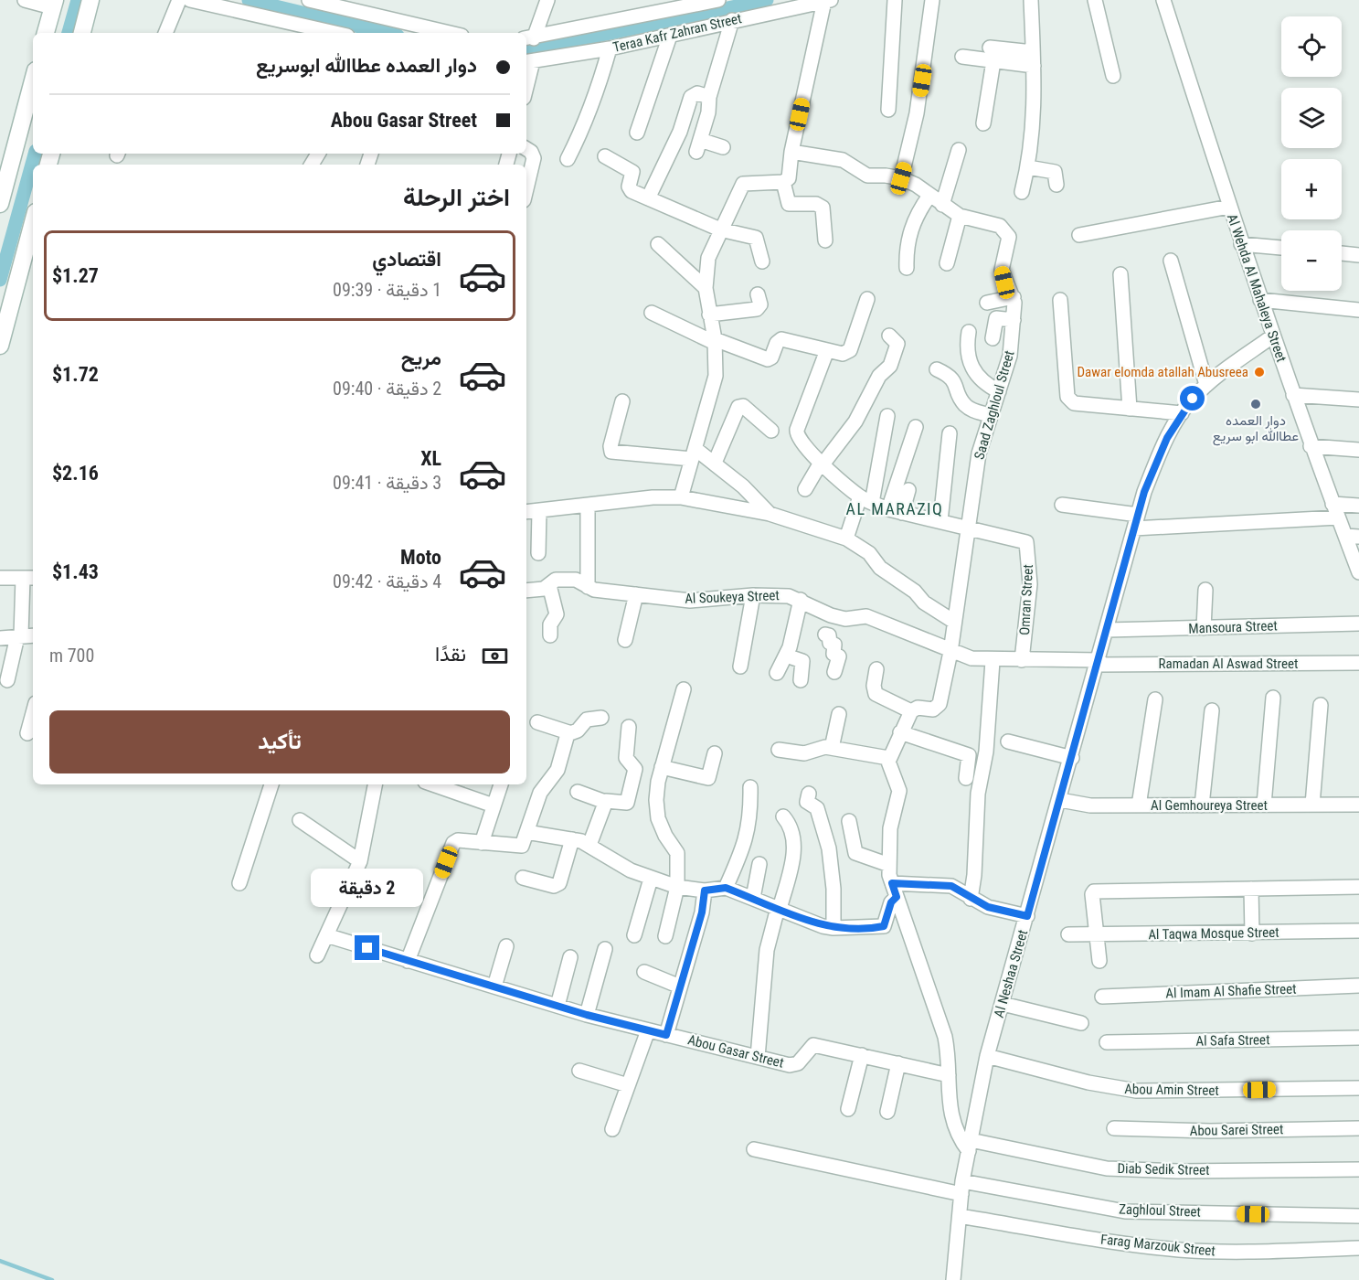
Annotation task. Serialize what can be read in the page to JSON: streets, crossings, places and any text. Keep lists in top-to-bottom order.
{
  "streets": {
    "street": [
      "Teraa Kafr Zahran Street",
      "Al Wehda Al Mahaleya Street",
      "Saad Zaghloul Street",
      "Al Soukeya Street",
      "Omran Street",
      "Mansoura Street",
      "Ramadan Al Aswad Street",
      "Al Gemhoureya Street",
      "Al Taqwa Mosque Street",
      "Al Neshaa Street",
      "Al Imam Al Shafie Street",
      "Al Safa Street",
      "Abou Gasar Street",
      "Abou Amin Street",
      "Abou Sarei Street",
      "Diab Sedik Street",
      "Zaghloul Street",
      "Farag Marzouk Street"
    ]
  },
  "crossings": [
    ["Al Wehda Al Mahaleya Street", "Al Neshaa Street"],
    ["Saad Zaghloul Street", "Al Soukeya Street"],
    ["Saad Zaghloul Street", "Omran Street"],
    ["Al Soukeya Street", "Omran Street"],
    ["Al Soukeya Street", "Ramadan Al Aswad Street"],
    ["Al Soukeya Street", "Al Neshaa Street"],
    ["Mansoura Street", "Al Neshaa Street"],
    ["Ramadan Al Aswad Street", "Al Neshaa Street"],
    ["Al Gemhoureya Street", "Al Neshaa Street"],
    ["Al Neshaa Street", "Abou Amin Street"],
    ["Al Neshaa Street", "Diab Sedik Street"],
    ["Al Neshaa Street", "Zaghloul Street"],
    ["Al Neshaa Street", "Farag Marzouk Street"]
  ],
  "districts": ["AL MARAZIQ"],
  "places": ["Dawar elomda atallah Abusreea", "دوار العمده عطاالله ابو سريع"],
  "page": {
    "map_buttons": ["+", "−"],
    "banner": ["دوار العمده عطاالله ابوسريع", "Abou Gasar Street"],
    "heading": "اختر الرحلة",
    "list": [
      {
        "name": "اقتصادي",
        "note": "1 دقيقة · 09:39",
        "value": "$1.27"
      },
      {
        "name": "مريح",
        "note": "2 دقيقة · 09:40",
        "value": "$1.72"
      },
      {
        "name": "XL",
        "note": "3 دقيقة · 09:41",
        "value": "$2.16"
      },
      {
        "name": "Moto",
        "note": "4 دقيقة · 09:42",
        "value": "$1.43"
      }
    ],
    "pay": ["نقدًا", "700 m"],
    "buttons": "تأكيد",
    "bubble": "2 دقيقة"
  }
}
